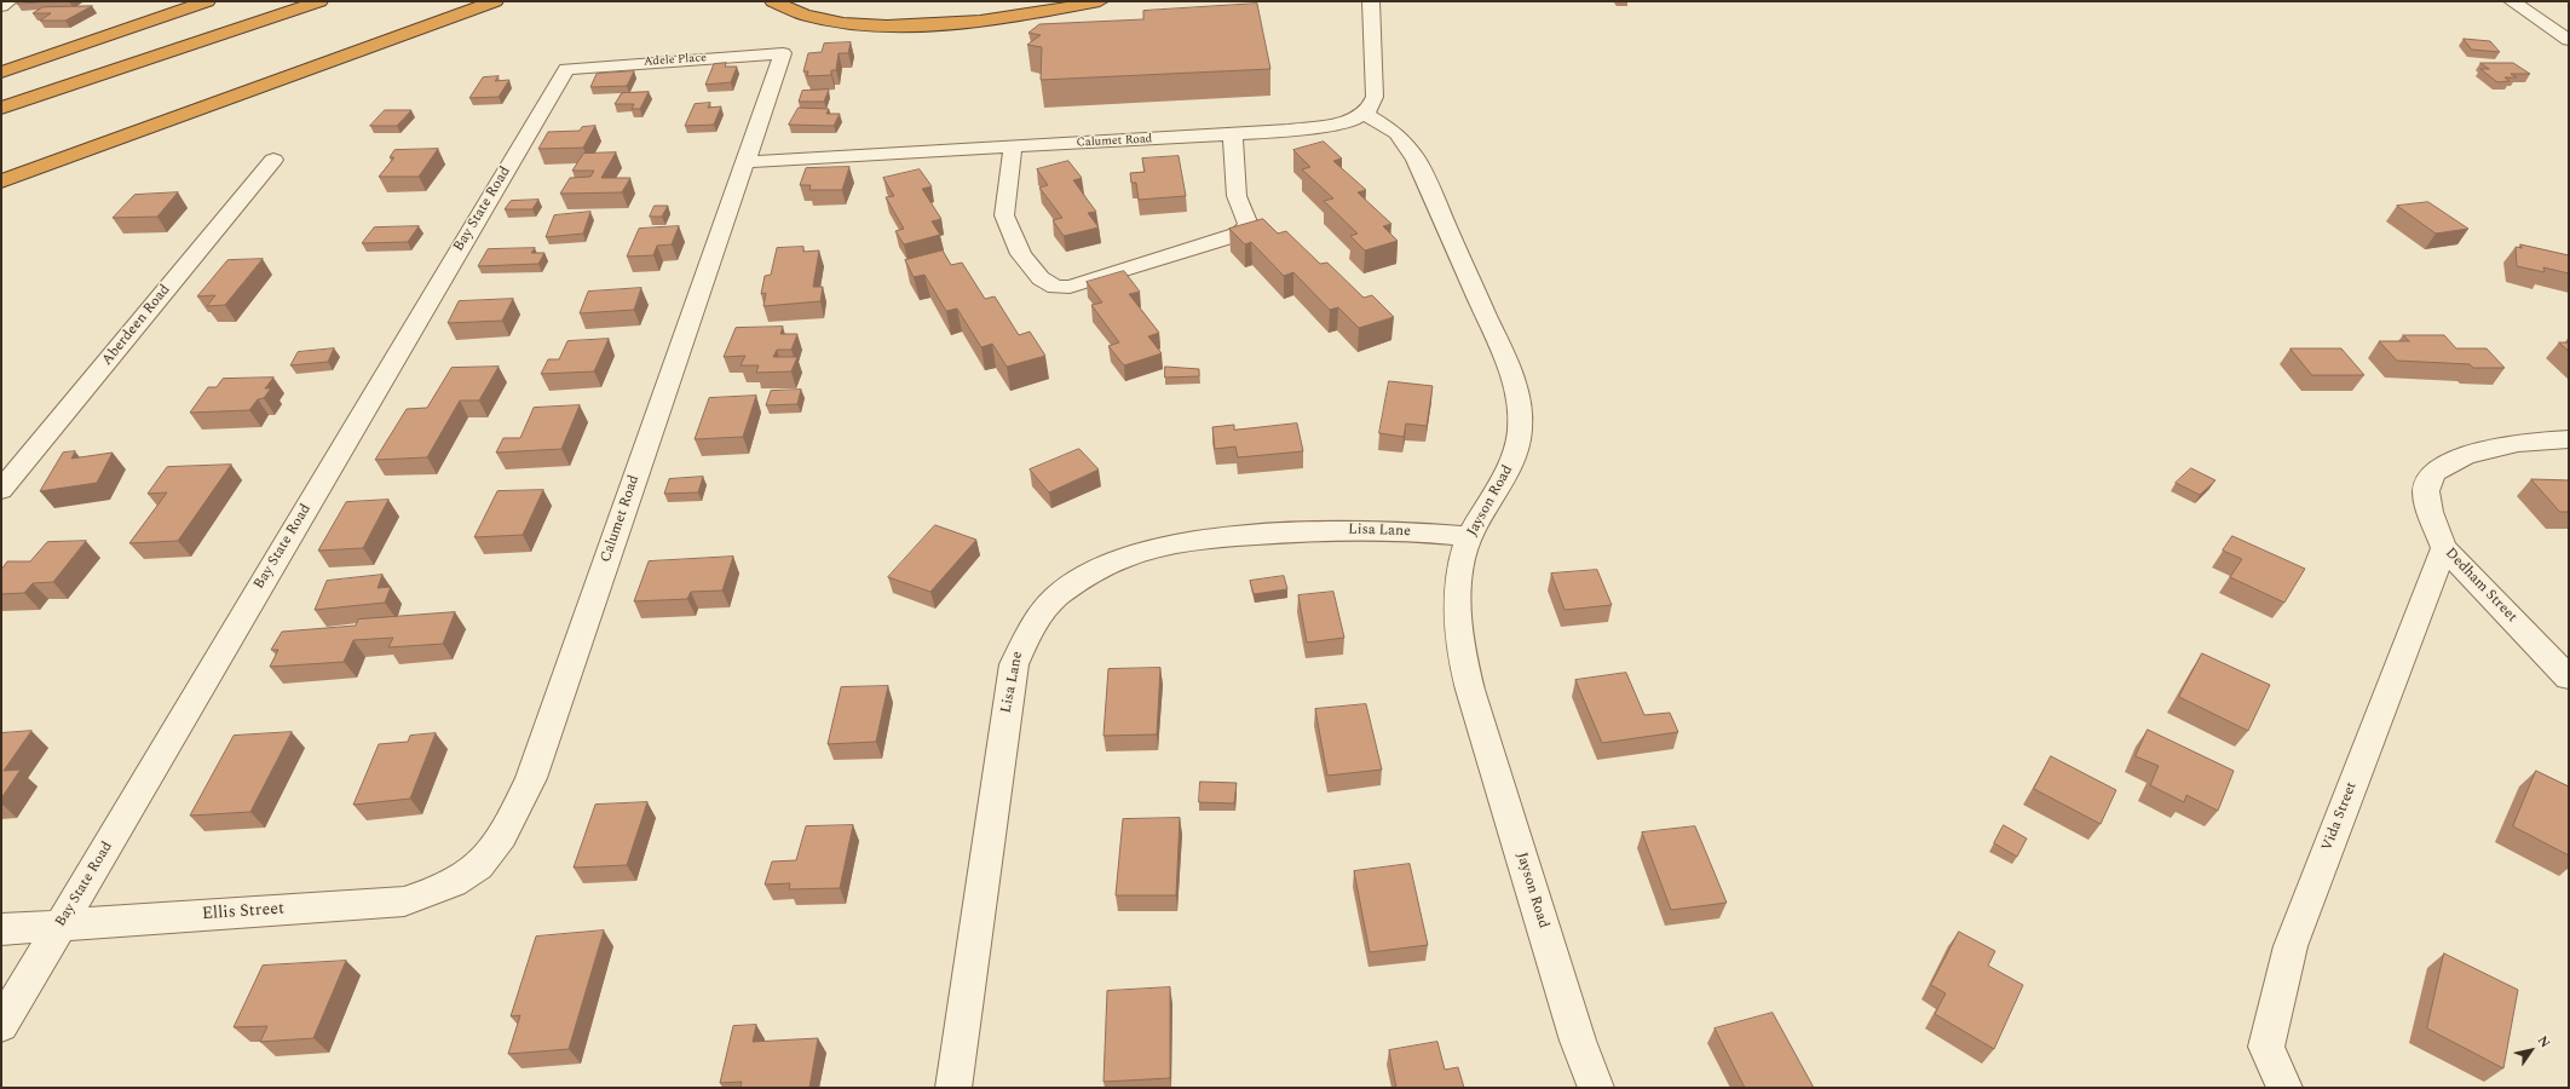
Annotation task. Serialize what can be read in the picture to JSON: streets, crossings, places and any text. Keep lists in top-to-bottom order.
{
  "streets": {
    "street": [
      "Adele Place",
      "Calumet Road",
      "Bay State Road",
      "Aberdeen Road",
      "Jayson Road",
      "Lisa Lane",
      "Dedham Street",
      "Vida Street",
      "Ellis Street"
    ]
  },
  "crossings": [
    ["Adele Place", "Calumet Road"],
    ["Adele Place", "Bay State Road"],
    ["Calumet Road", "Jayson Road"],
    ["Calumet Road", "Ellis Street"],
    ["Bay State Road", "Ellis Street"],
    ["Jayson Road", "Lisa Lane"],
    ["Dedham Street", "Vida Street"]
  ],
  "north": "top right"
}
